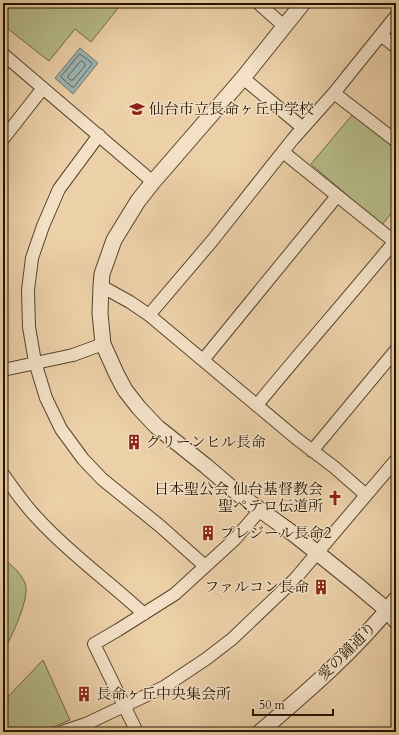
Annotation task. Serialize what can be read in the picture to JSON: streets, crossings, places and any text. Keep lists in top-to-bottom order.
{
  "streets": {
    "street": ["愛の鐘通り"]
  },
  "places": {
    "school or university": ["仙台市立長命ヶ丘中学校"],
    "building": [
      "グリーンヒル長命",
      "プレジール長命2",
      "ファルコン長命",
      "長命ヶ丘中央集会所"
    ],
    "church": ["日本聖公会 仙台基督教会 聖ペテロ伝道所"]
  },
  "scale_bar": "50 m"
}
